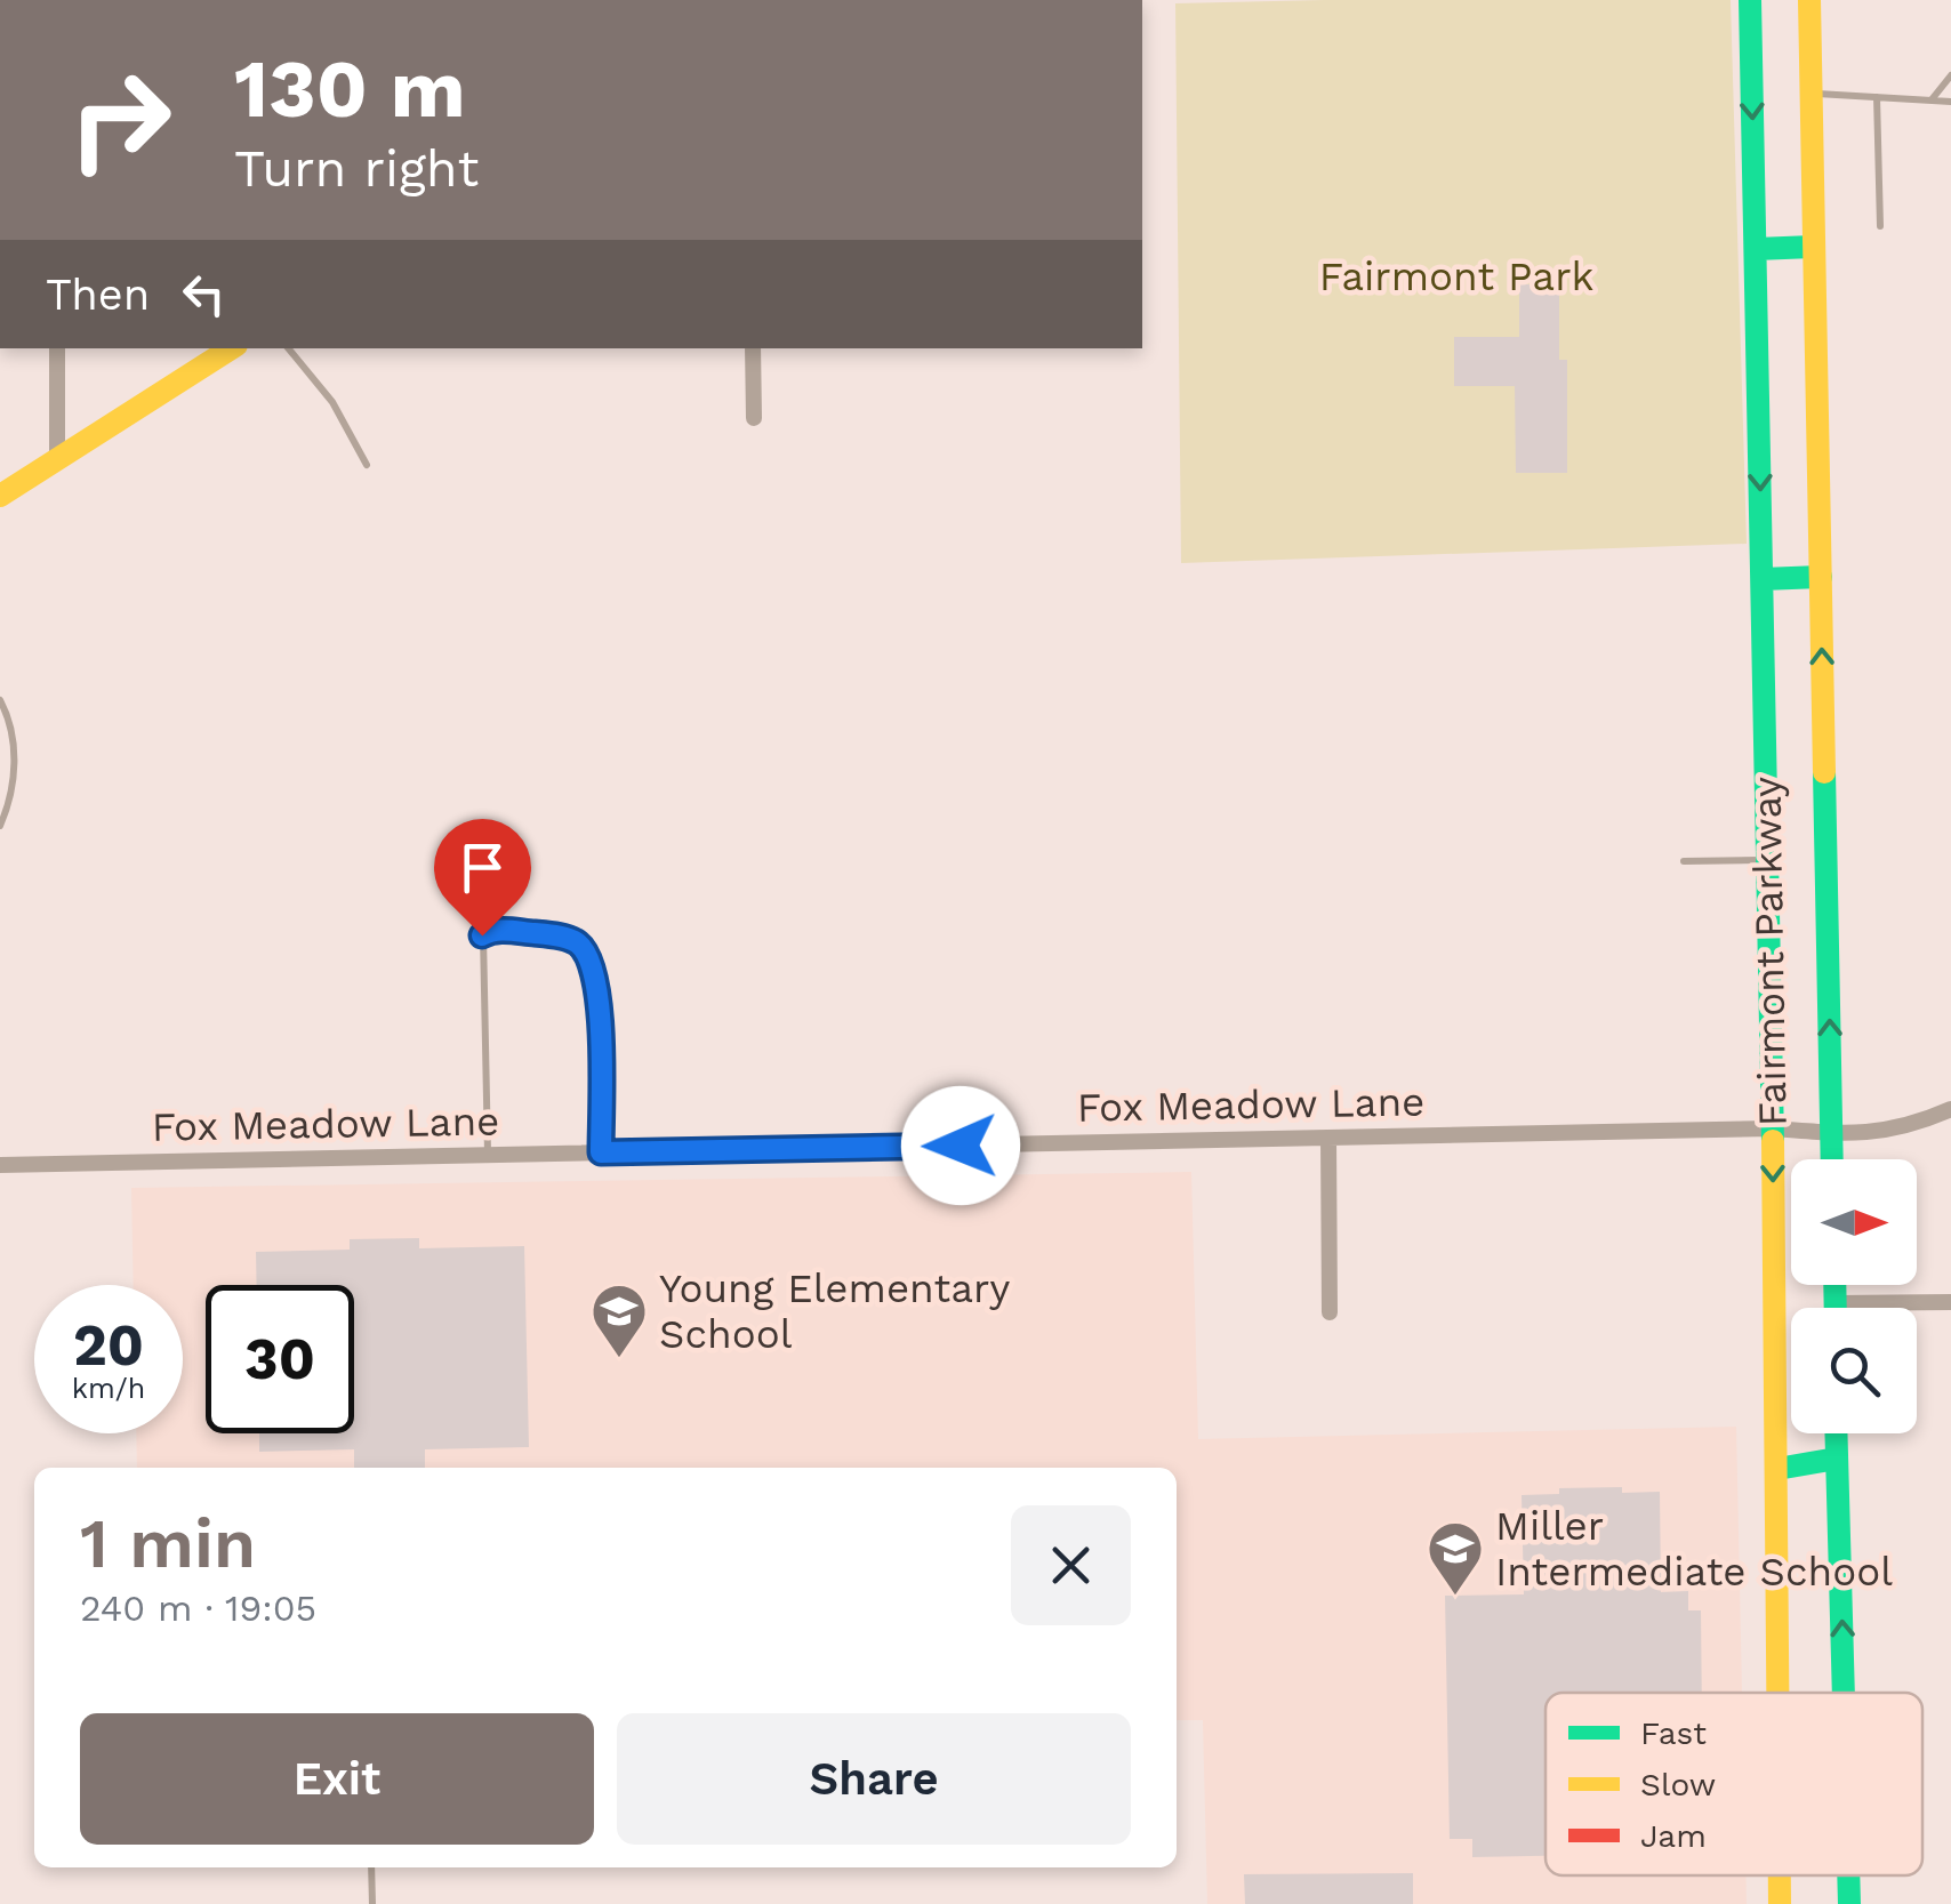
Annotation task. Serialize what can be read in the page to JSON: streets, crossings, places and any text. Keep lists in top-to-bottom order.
{
  "streets": {
    "main road": ["Fairmont Parkway"],
    "street": ["Fox Meadow Lane"]
  },
  "crossings": [
    ["Fairmont Parkway", "Fox Meadow Lane"]
  ],
  "parks": ["Fairmont Park"],
  "places": {
    "school or university": ["Young Elementary School", "Miller Intermediate School"]
  },
  "legend": ["Fast", "Slow", "Jam"],
  "north": "right",
  "page": {
    "turn": ["130 m", "Turn right"],
    "then": "Then",
    "speed": "20 km/h",
    "limit": "30",
    "heading": ["1 min", "240 m · 19:05"],
    "buttons": ["Exit", "Share"]
  }
}
